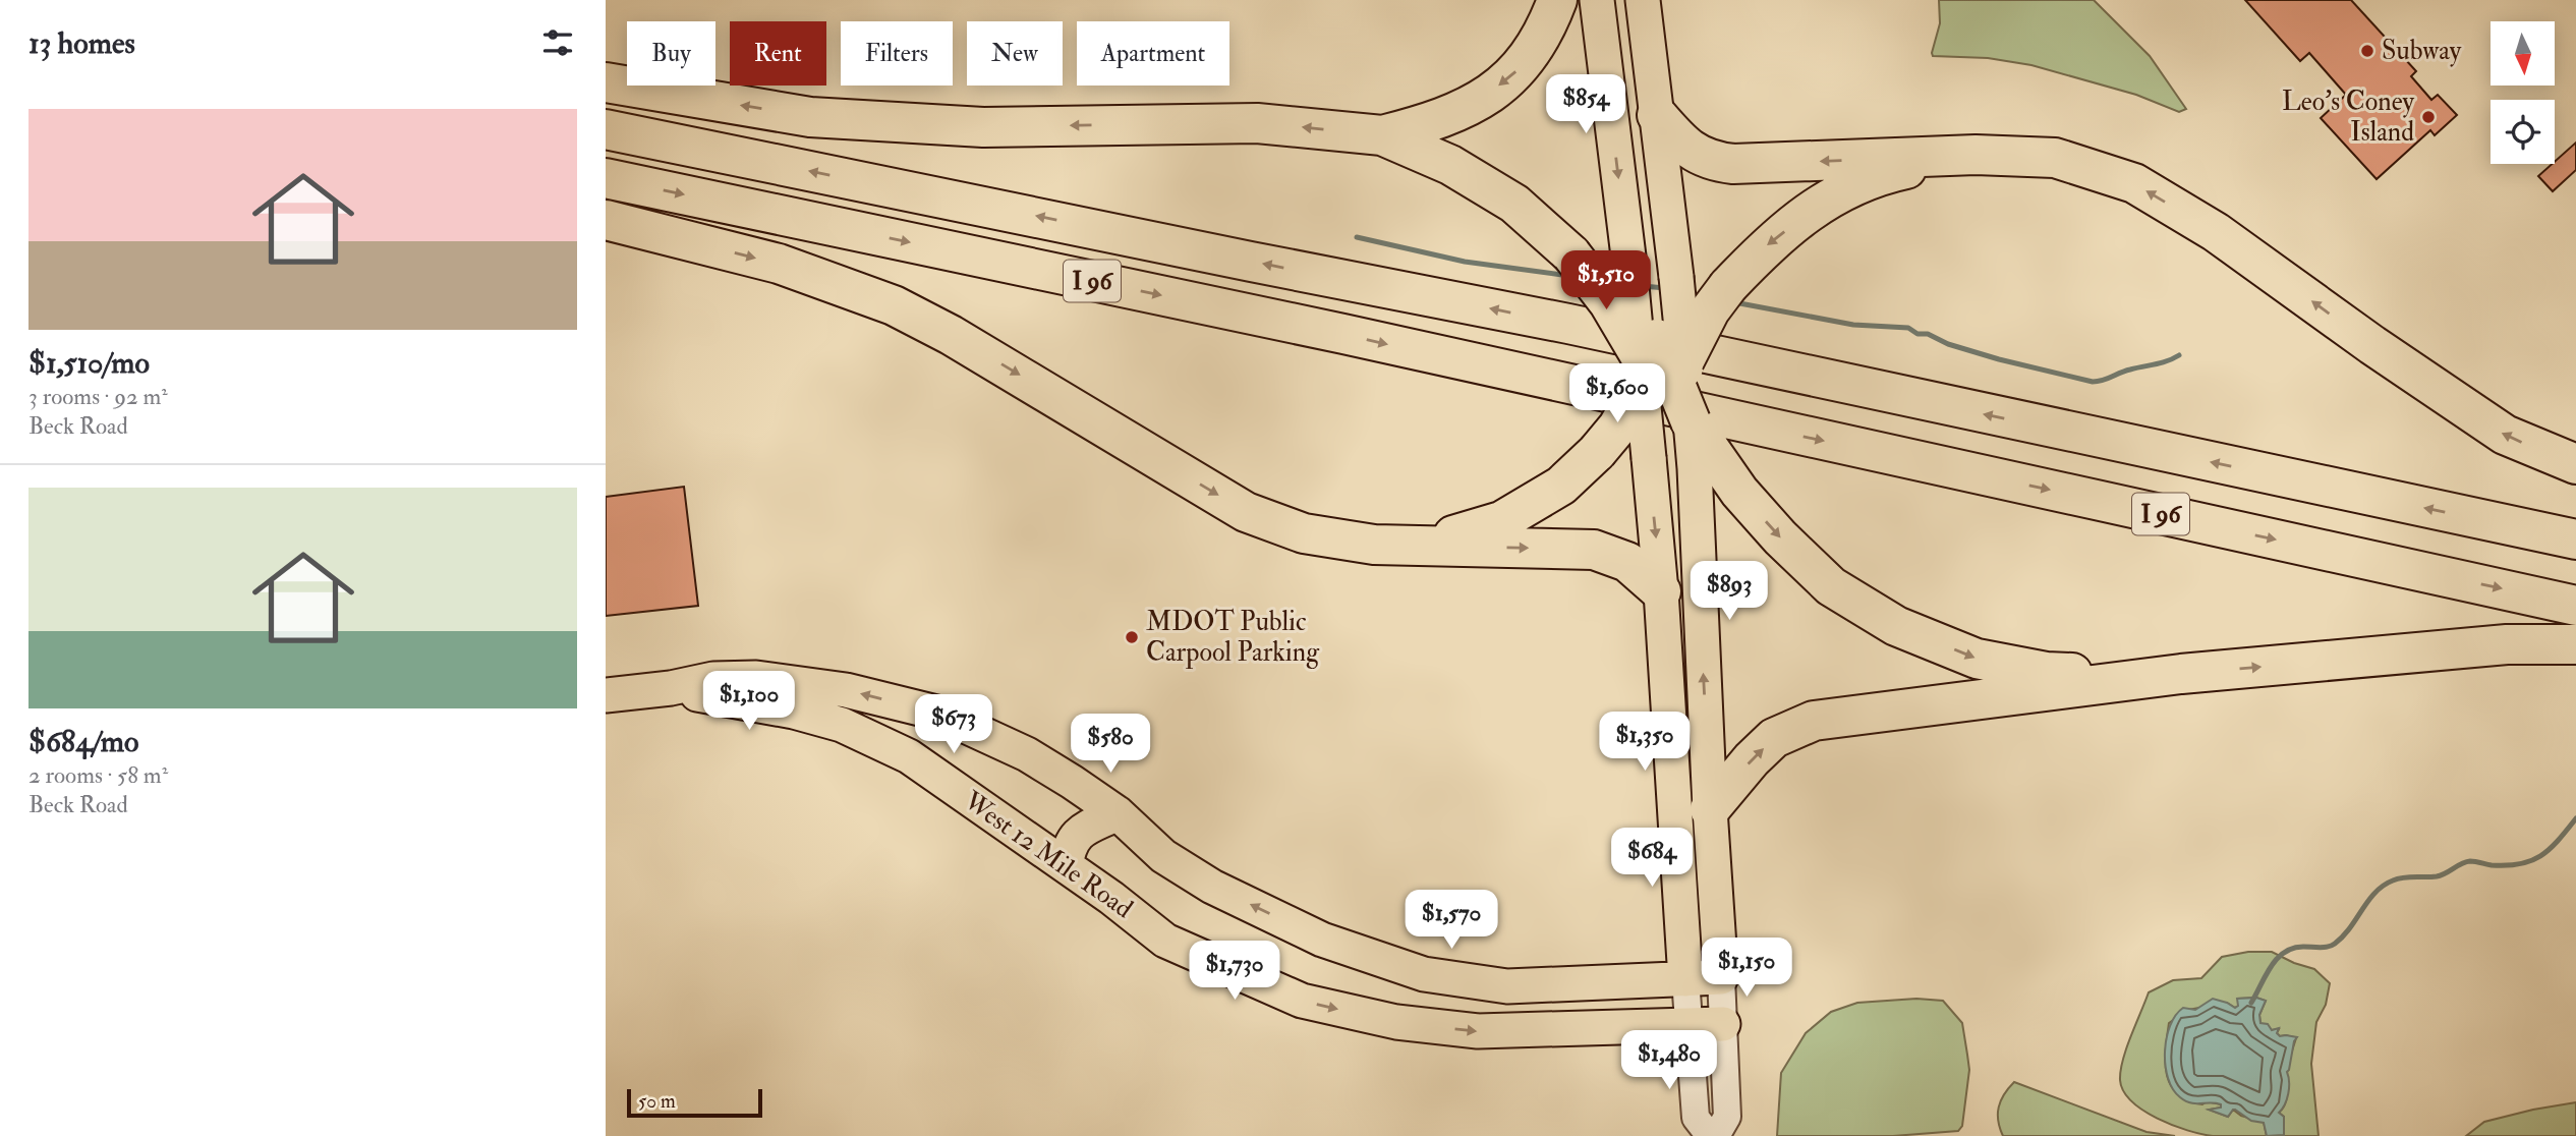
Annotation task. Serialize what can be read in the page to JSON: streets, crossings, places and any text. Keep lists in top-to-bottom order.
{
  "streets": {
    "highway": ["I 96"],
    "main road": ["West 12 Mile Road"]
  },
  "places": ["Subway", "Leo's Coney Island", "MDOT Public Carpool Parking"],
  "scale_bar": "50 m",
  "north": "bottom",
  "page": {
    "heading": "13 homes",
    "chip": [
      "Buy",
      "Rent",
      "Filters",
      "New",
      "Apartment"
    ],
    "price": [
      "$854",
      "$1,510",
      "$1,600",
      "$893",
      "$1,100",
      "$673",
      "$1,350",
      "$580",
      "$684",
      "$1,570",
      "$1,150",
      "$1,730",
      "$1,480"
    ],
    "list": [
      {
        "name": "$1,510/mo",
        "note": "3 rooms · 92 m² · Beck Road"
      },
      {
        "name": "$684/mo",
        "note": "2 rooms · 58 m² · Beck Road"
      }
    ],
    "scale": "50 m"
  }
}
